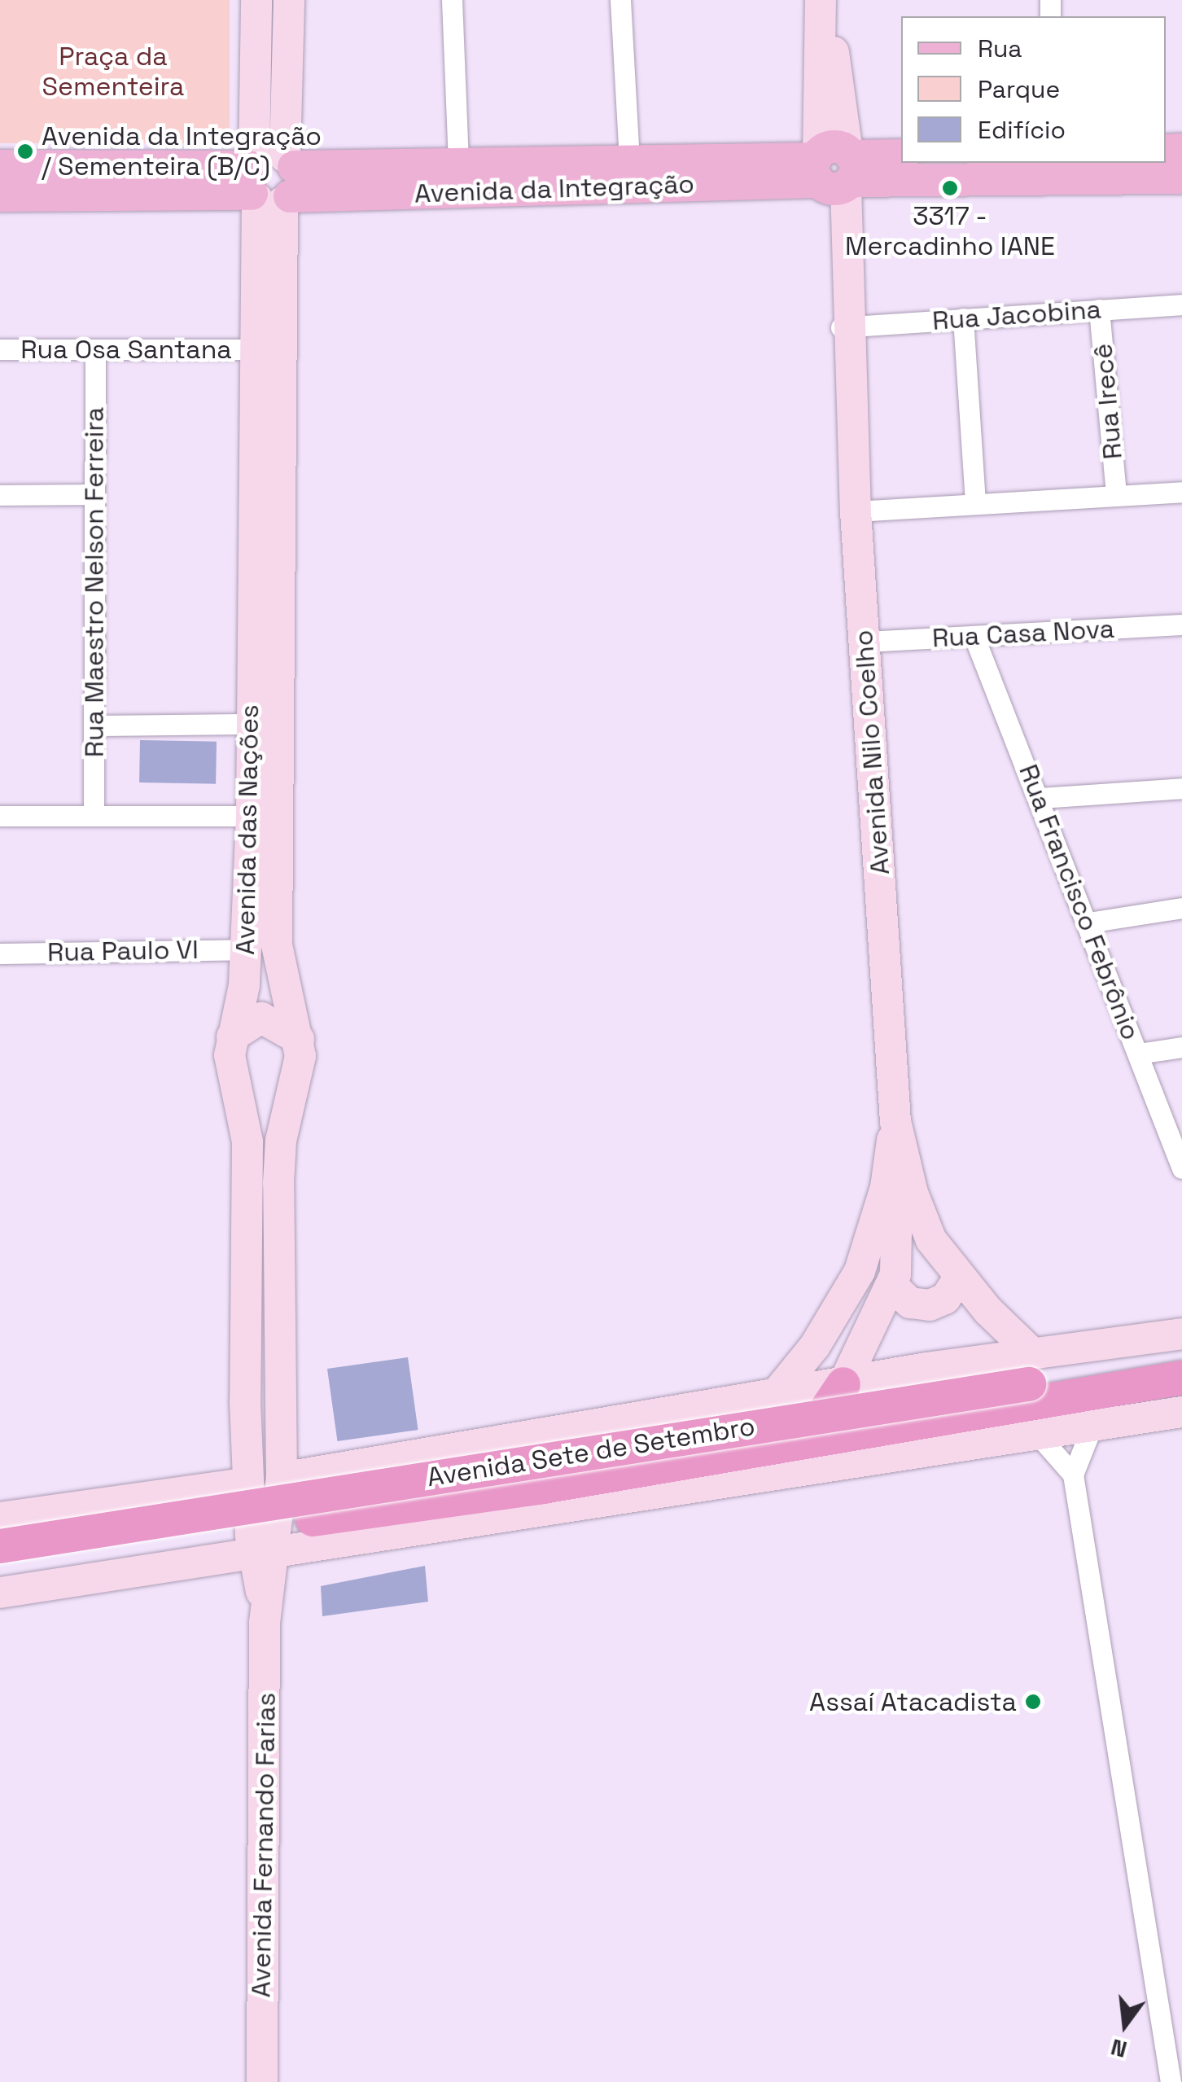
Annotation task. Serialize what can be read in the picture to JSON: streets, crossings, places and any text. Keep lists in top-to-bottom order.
{
  "streets": {
    "highway": ["Avenida Sete de Setembro"],
    "main road": [
      "Avenida da Integração",
      "Avenida Nilo Coelho",
      "Avenida das Nações",
      "Avenida Fernando Farias"
    ],
    "street": [
      "Rua Jacobina",
      "Rua Osa Santana",
      "Rua Irecê",
      "Rua Maestro Nelson Ferreira",
      "Rua Casa Nova",
      "Rua Francisco Febrônio",
      "Rua Paulo VI"
    ]
  },
  "crossings": [
    ["Avenida da Integração", "Avenida Nilo Coelho"],
    ["Avenida da Integração", "Avenida das Nações"],
    ["Rua Jacobina", "Rua Irecê"],
    ["Rua Jacobina", "Avenida Nilo Coelho"],
    ["Rua Osa Santana", "Rua Maestro Nelson Ferreira"],
    ["Rua Osa Santana", "Avenida das Nações"],
    ["Rua Casa Nova", "Avenida Nilo Coelho"],
    ["Rua Casa Nova", "Rua Francisco Febrônio"],
    ["Avenida das Nações", "Rua Paulo VI"],
    ["Avenida das Nações", "Avenida Sete de Setembro"],
    ["Avenida das Nações", "Avenida Fernando Farias"],
    ["Avenida Sete de Setembro", "Avenida Fernando Farias"]
  ],
  "parks": ["Praça da Sementeira"],
  "places": ["Avenida da Integração / Sementeira (B/C)", "3317 - Mercadinho IANE", "Assaí Atacadista"],
  "legend": ["Rua", "Parque", "Edifício"],
  "north": "bottom"
}
